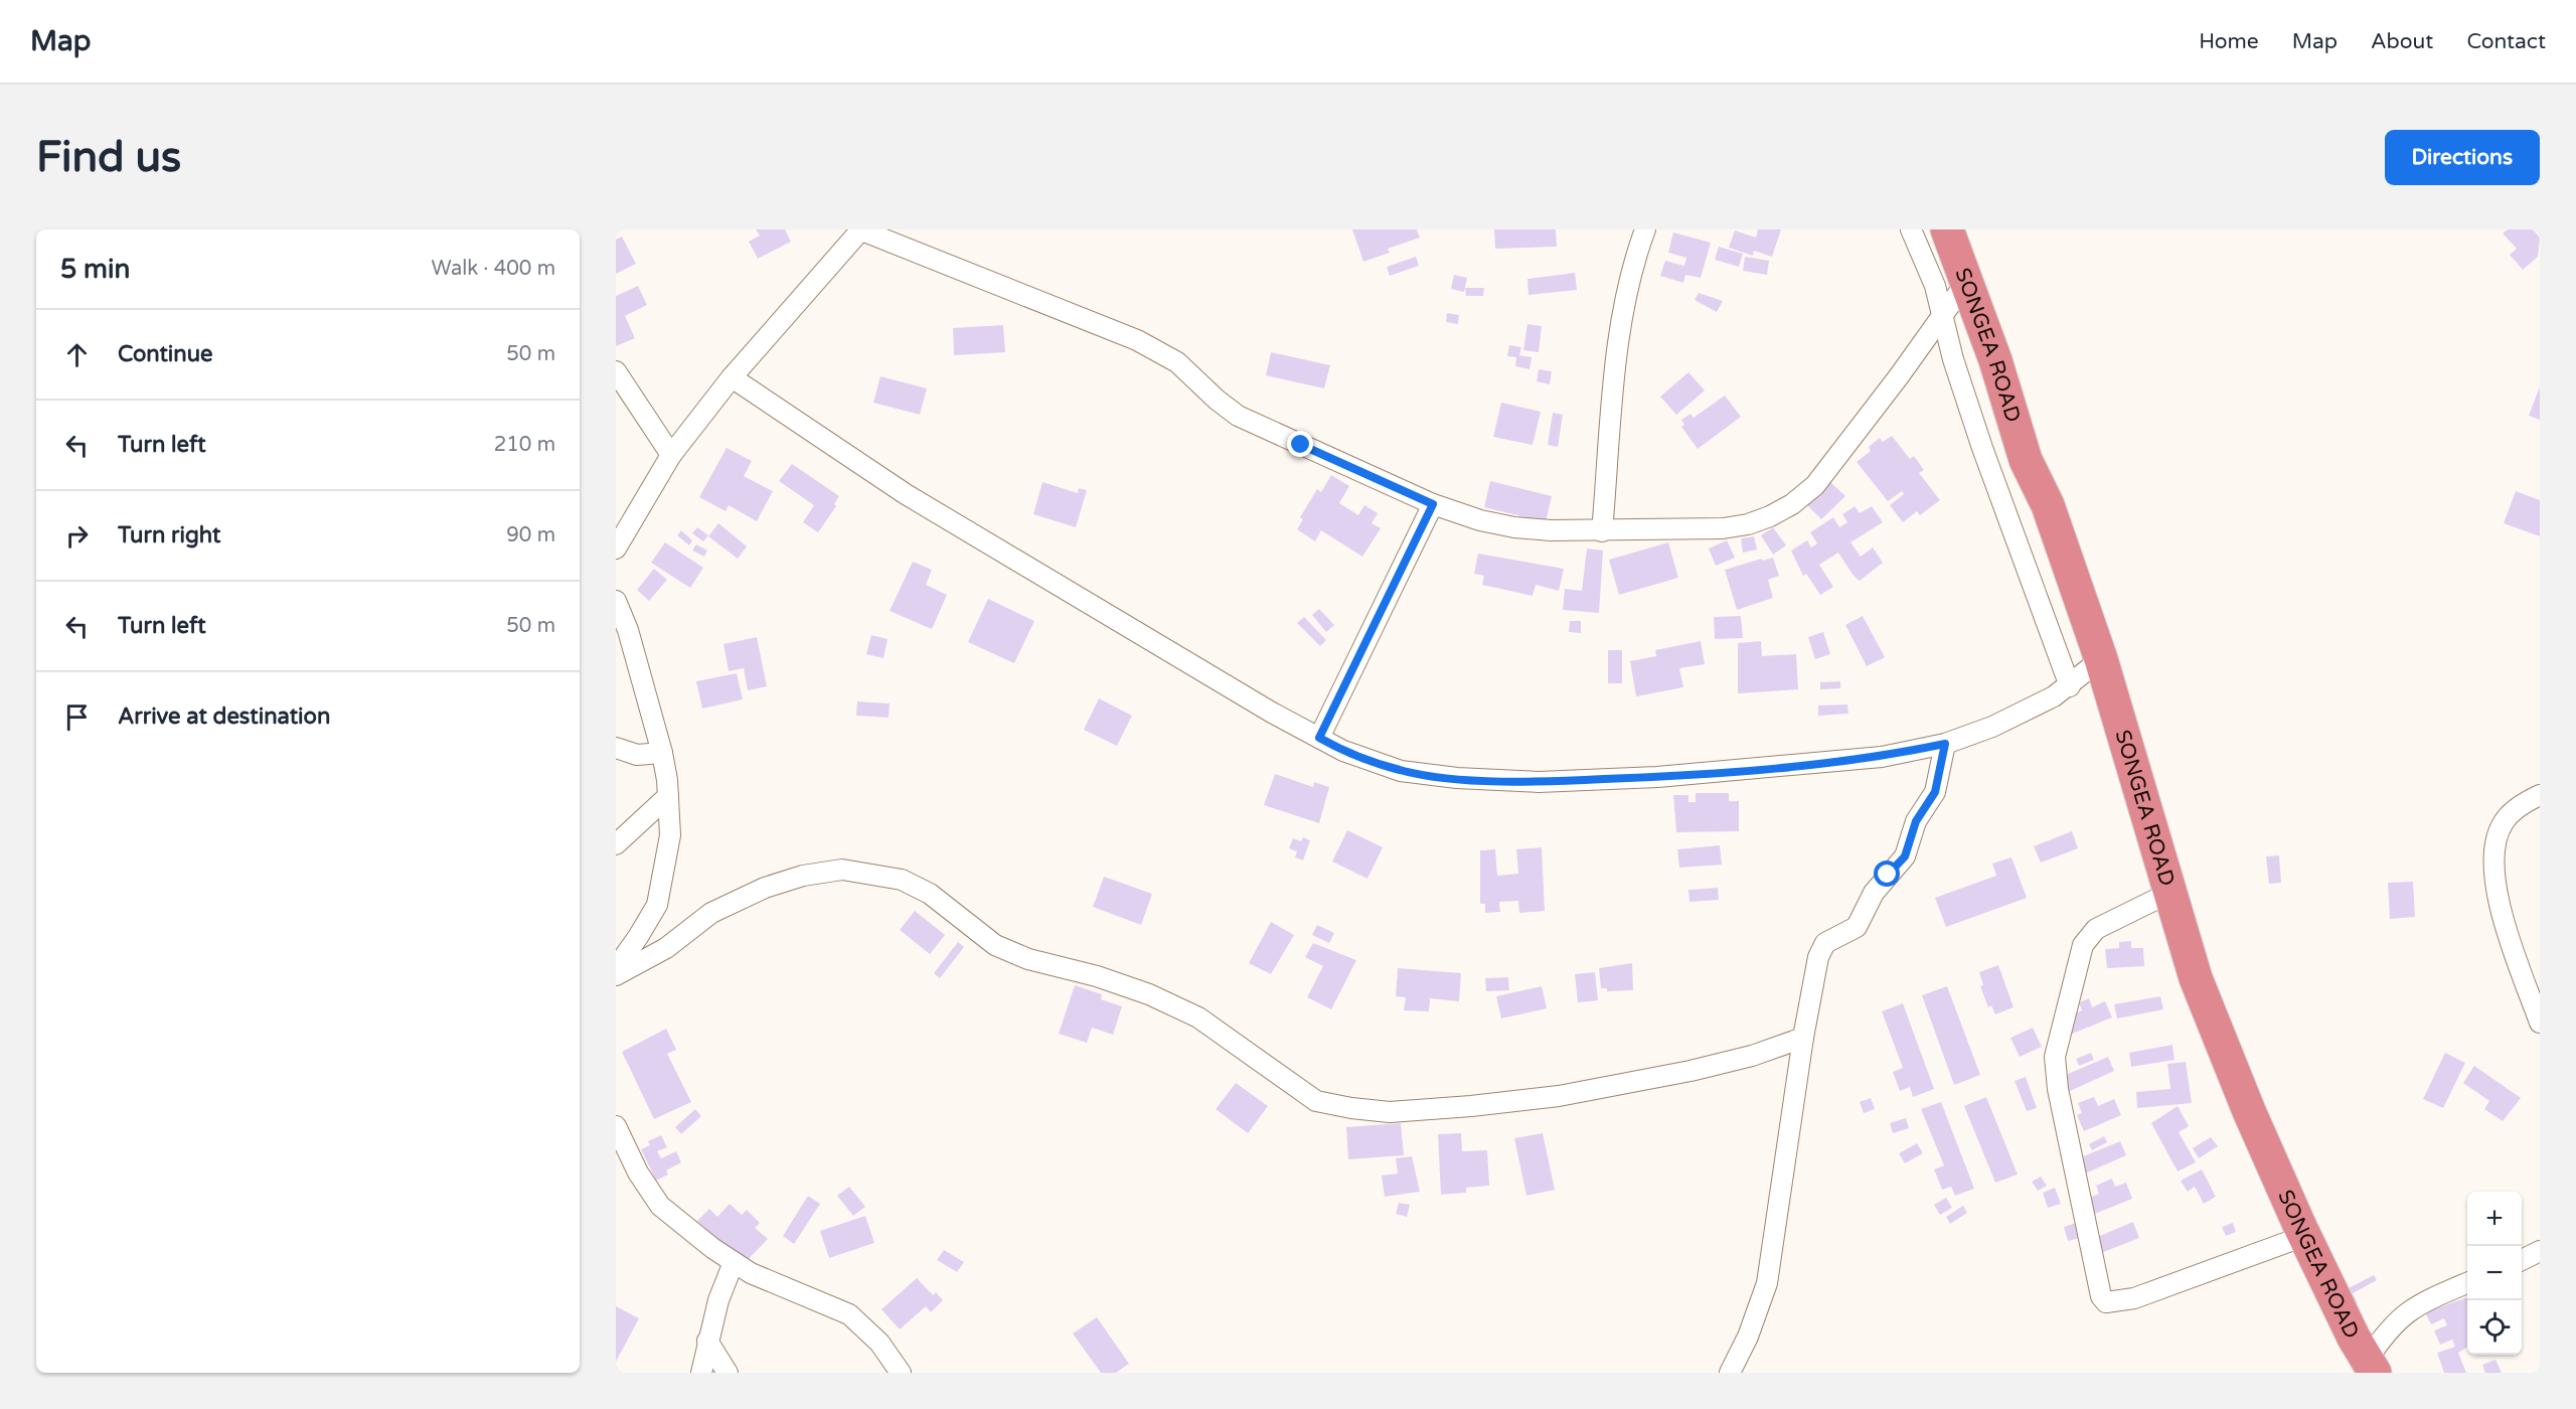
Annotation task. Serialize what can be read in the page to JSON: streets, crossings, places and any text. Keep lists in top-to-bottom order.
{
  "streets": {
    "highway": ["SONGEA ROAD"]
  },
  "page": {
    "header": "Map",
    "nav": [
      "Home",
      "Map",
      "About",
      "Contact"
    ],
    "buttons": "Directions",
    "title": "Find us",
    "heading": ["5 min", "Walk · 400 m"],
    "list": [
      ["Continue", "50 m"],
      ["Turn left", "210 m"],
      ["Turn right", "90 m"],
      ["Turn left", "50 m"],
      "Arrive at destination"
    ],
    "map_buttons": ["+", "−"]
  }
}
